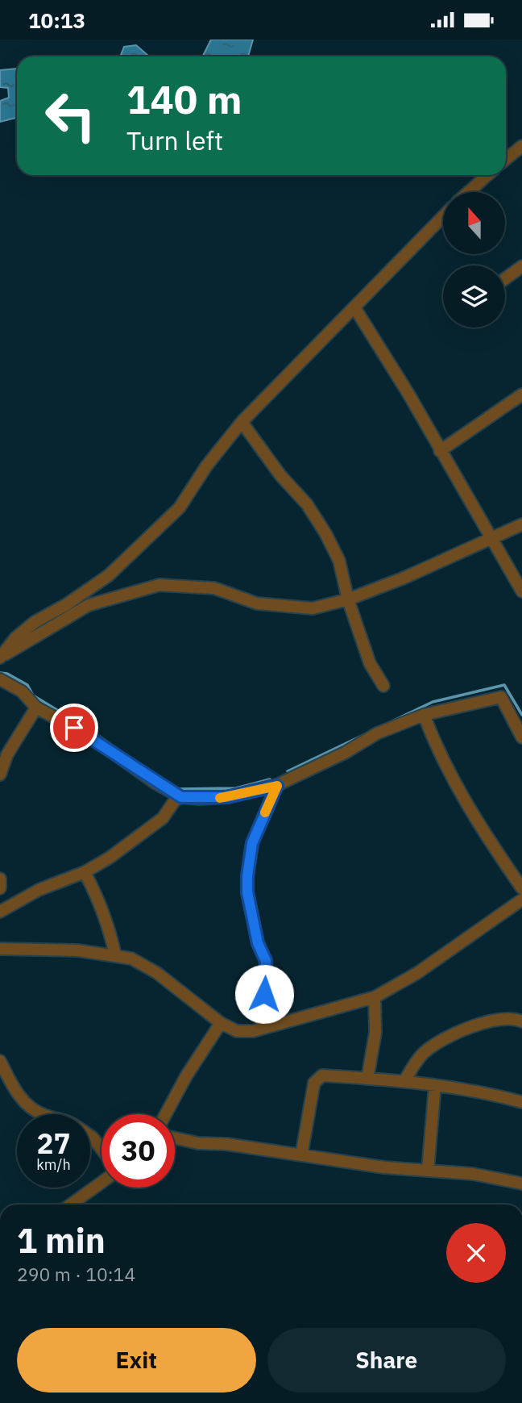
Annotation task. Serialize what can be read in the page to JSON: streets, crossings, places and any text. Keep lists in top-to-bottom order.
{
  "north": "top",
  "page": {
    "status": "10:13",
    "turn": ["140 m", "Turn left"],
    "speed": "27 km/h",
    "limit": "30",
    "heading": ["1 min", "290 m · 10:14"],
    "buttons": ["Exit", "Share"]
  }
}
